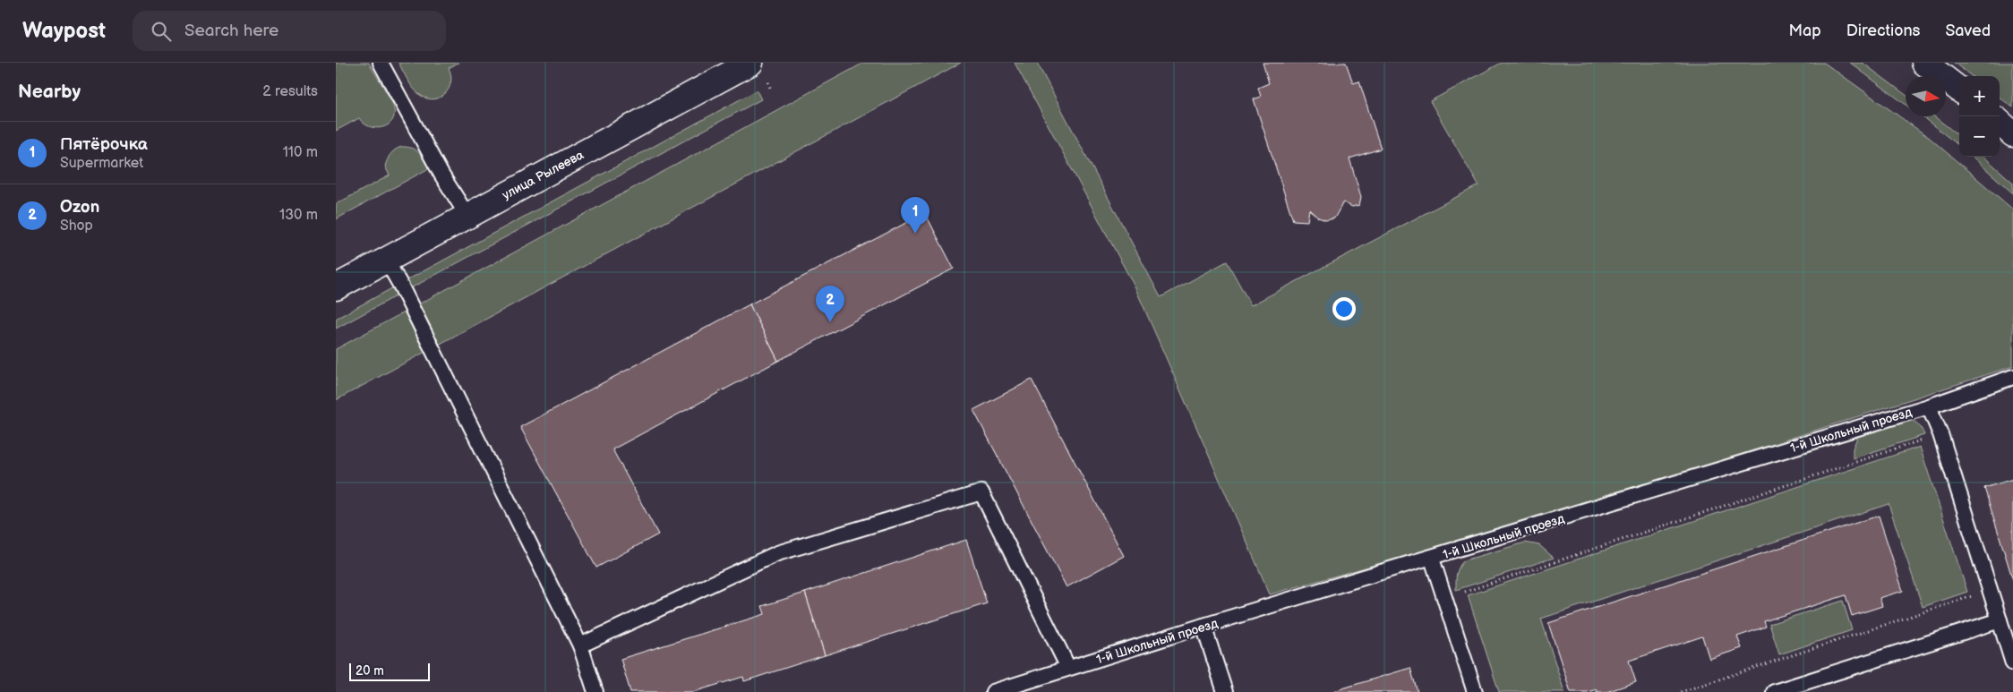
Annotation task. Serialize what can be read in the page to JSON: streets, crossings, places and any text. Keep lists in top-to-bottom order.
{
  "streets": {
    "main road": ["улица Рылеева"],
    "lane": ["1-й Школьный проезд"]
  },
  "scale_bar": "20 m",
  "north": "right",
  "page": {
    "header": "Waypost",
    "search": "Search here",
    "nav": ["Map", "Directions", "Saved"],
    "heading": ["Nearby", "2 results"],
    "map_buttons": ["+", "−"],
    "list": [
      {
        "mark": "1",
        "name": "Пятёрочка",
        "note": "Supermarket",
        "value": "110 m"
      },
      {
        "mark": "2",
        "name": "Ozon",
        "note": "Shop",
        "value": "130 m"
      }
    ],
    "pins": ["1", "2"],
    "scale": "20 m"
  }
}
